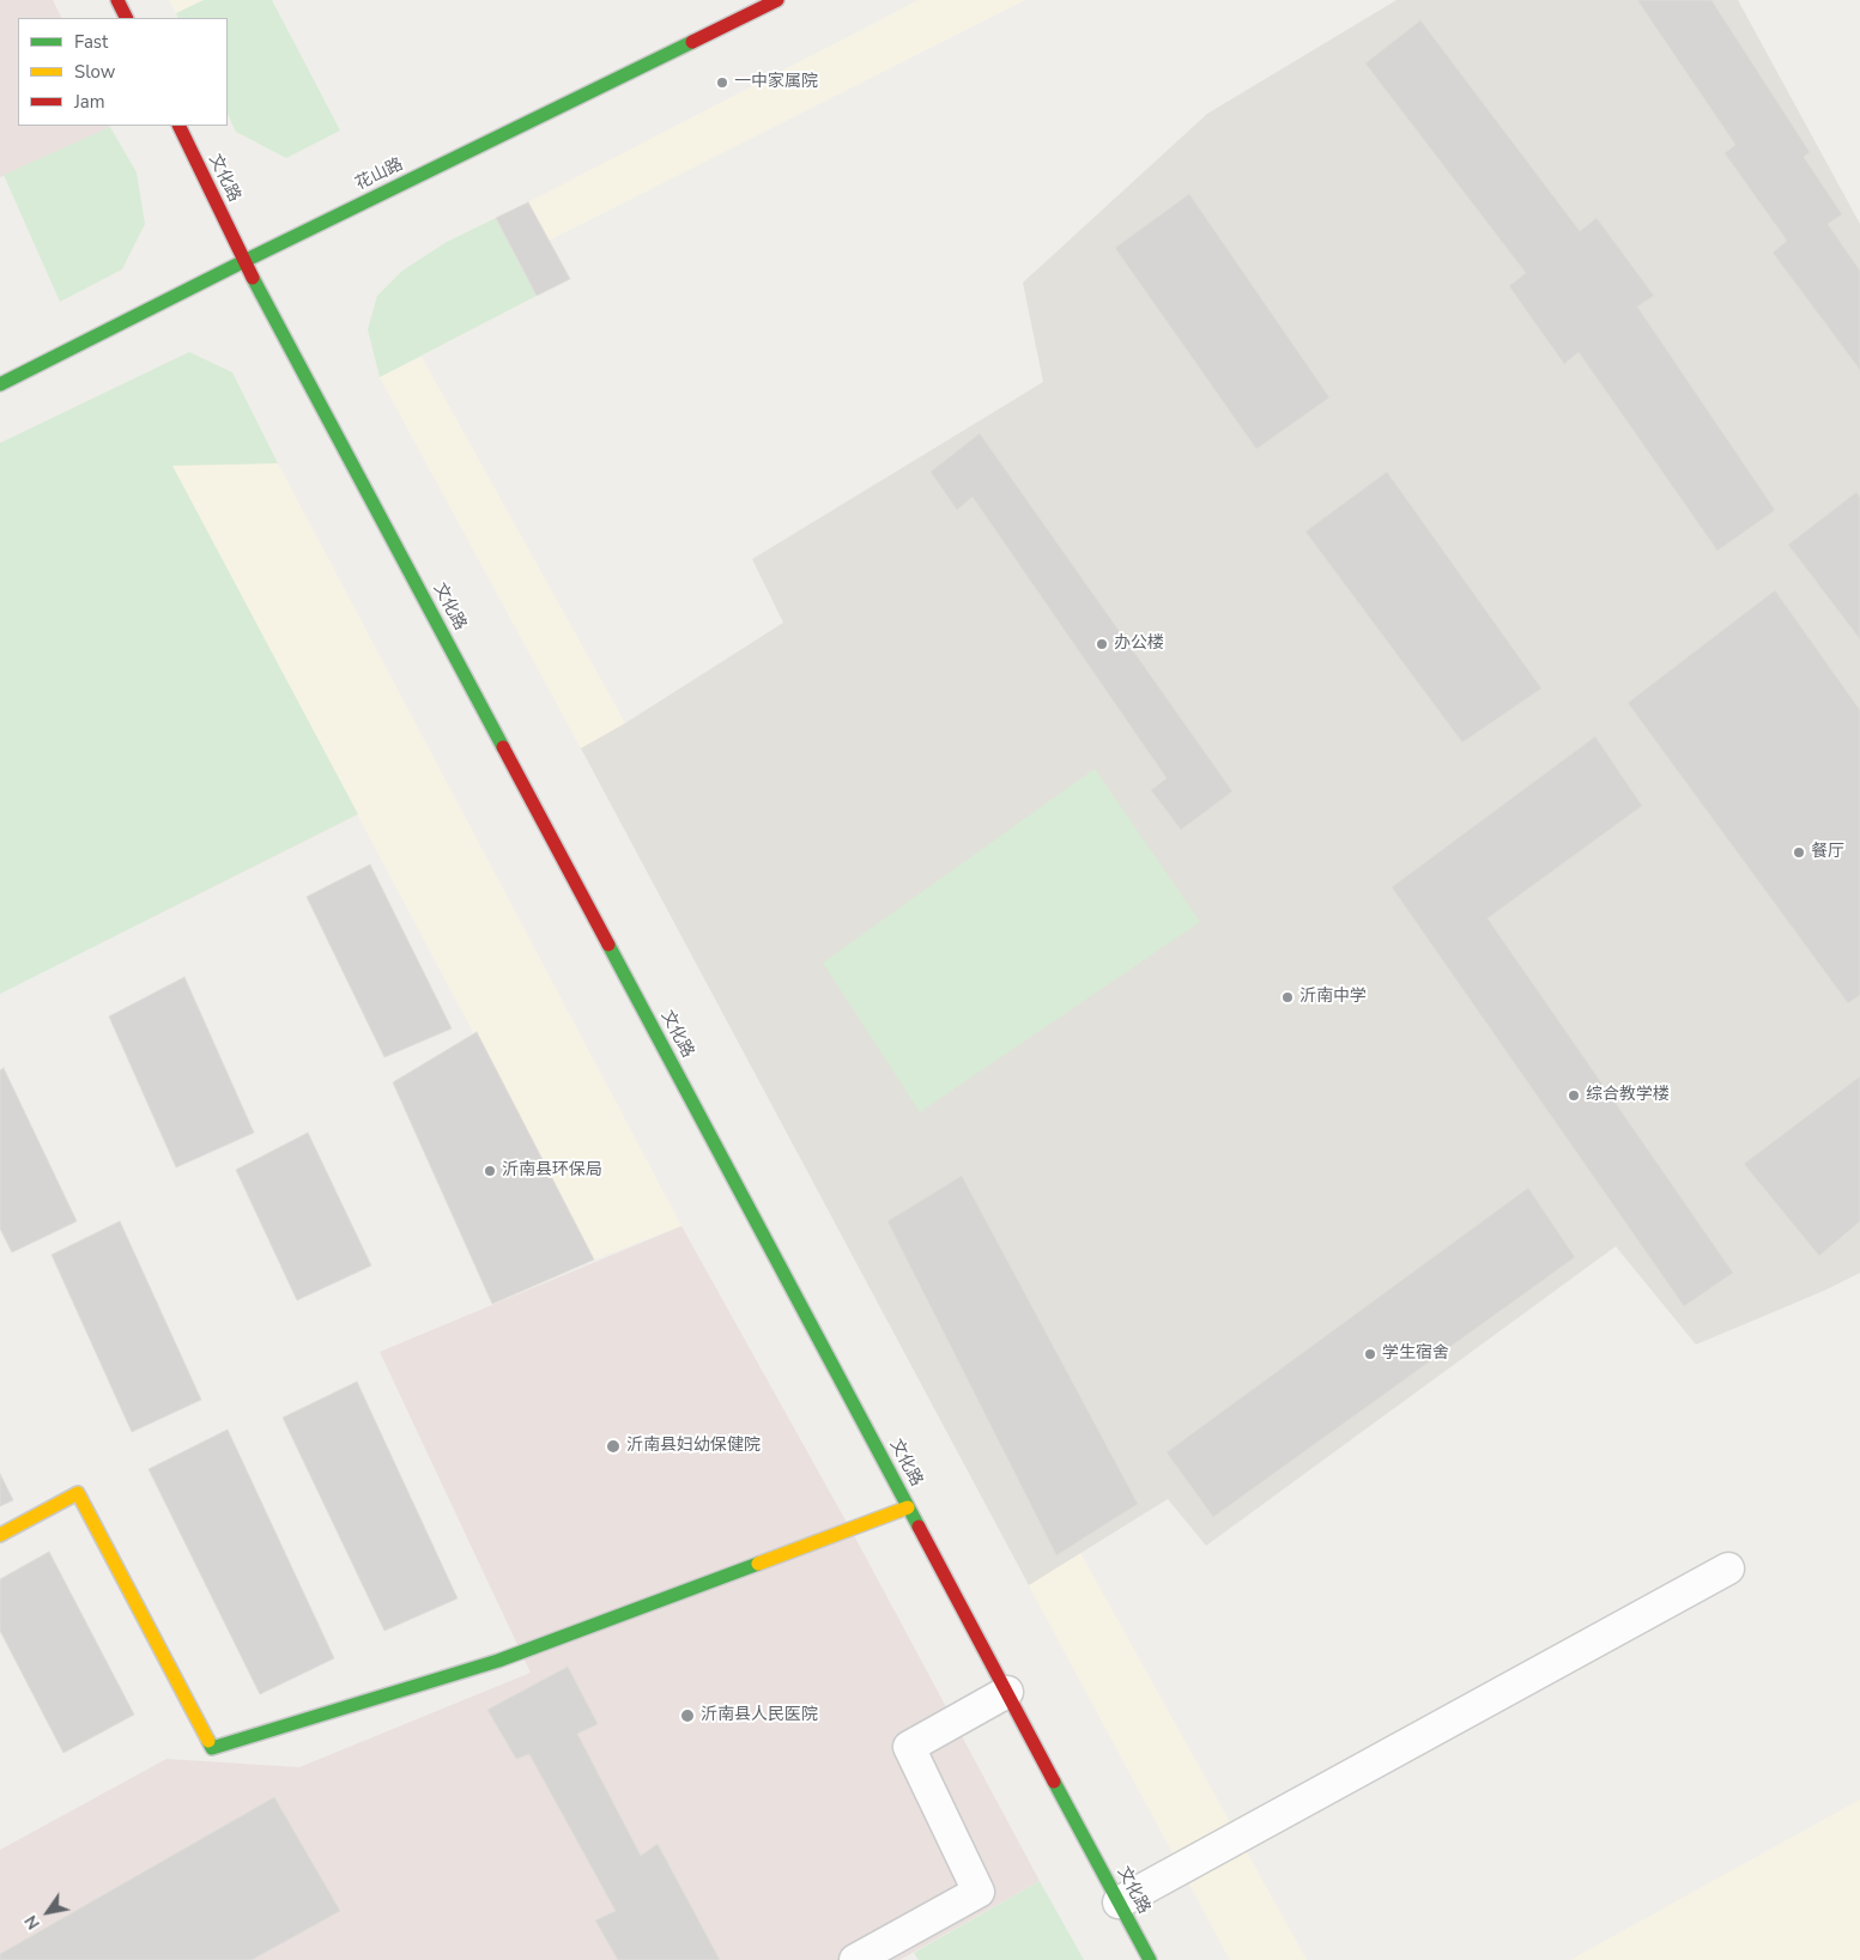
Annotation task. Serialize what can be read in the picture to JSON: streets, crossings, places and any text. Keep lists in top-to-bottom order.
{
  "streets": {
    "street": ["花山路", "文化路"]
  },
  "crossings": [
    ["花山路", "文化路"]
  ],
  "places": [
    "一中家属院",
    "办公楼",
    "餐厅",
    "沂南中学",
    "综合教学楼",
    "沂南县环保局",
    "学生宿舍",
    "沂南县妇幼保健院",
    "沂南县人民医院"
  ],
  "legend": ["Fast", "Slow", "Jam"],
  "north": "bottom left"
}
